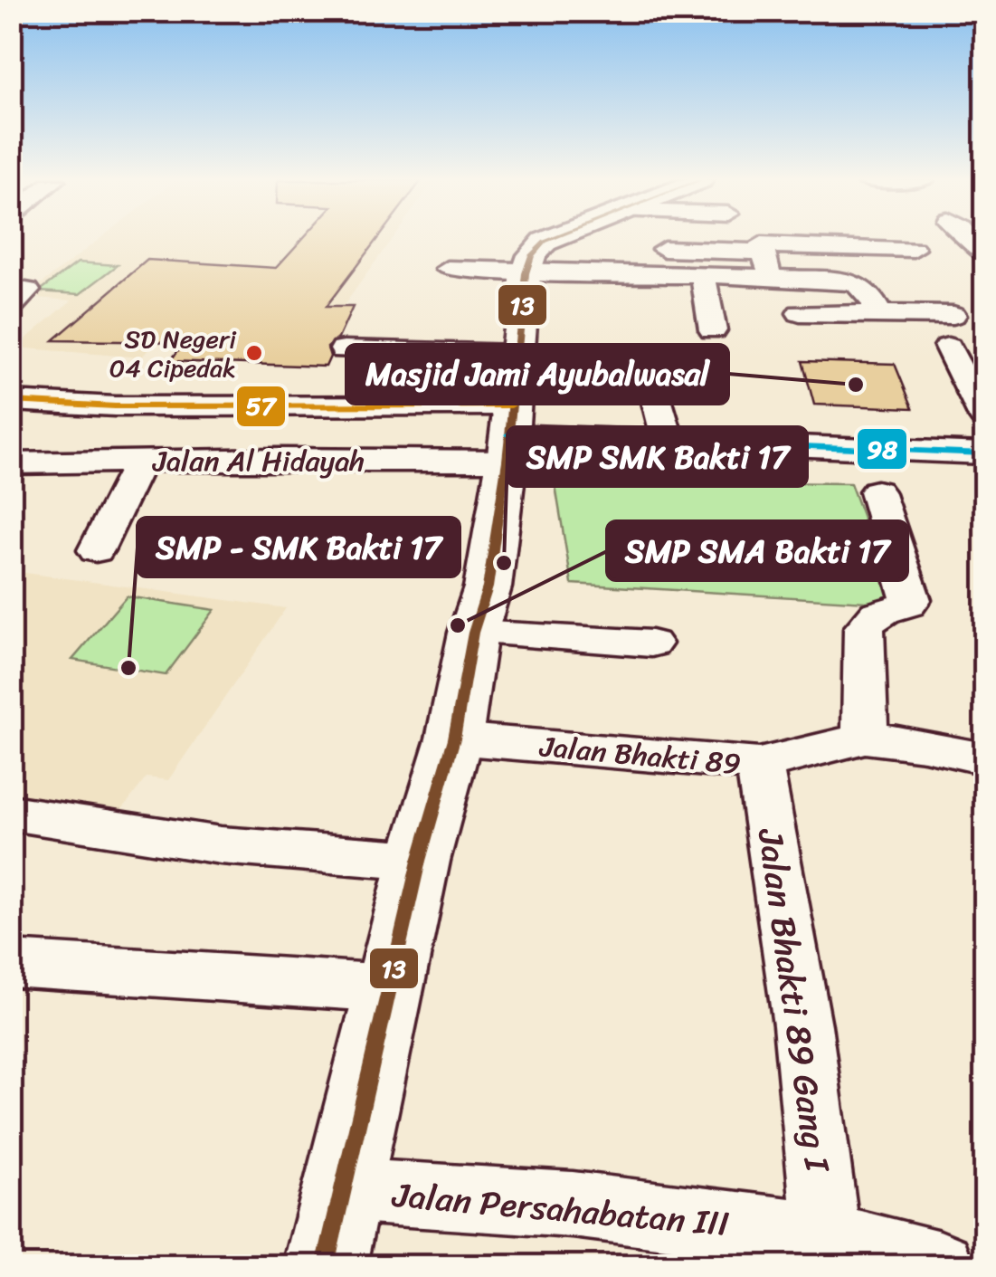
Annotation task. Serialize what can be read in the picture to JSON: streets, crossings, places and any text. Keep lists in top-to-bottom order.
{
  "streets": {
    "street": [
      "Jalan Al Hidayah",
      "Jalan Bhakti 89",
      "Jalan Bhakti 89 Gang I",
      "Jalan Persahabatan III"
    ]
  },
  "crossings": [
    ["Jalan Bhakti 89", "Jalan Bhakti 89 Gang I"],
    ["Jalan Bhakti 89 Gang I", "Jalan Persahabatan III"]
  ],
  "places": [
    "SD Negeri 04 Cipedak",
    "Masjid Jami Ayubalwasal",
    "SMP SMK Bakti 17",
    "SMP SMA Bakti 17",
    "SMP - SMK Bakti 17"
  ],
  "lines": ["transit line 13", "transit line 57", "transit line 98"]
}
